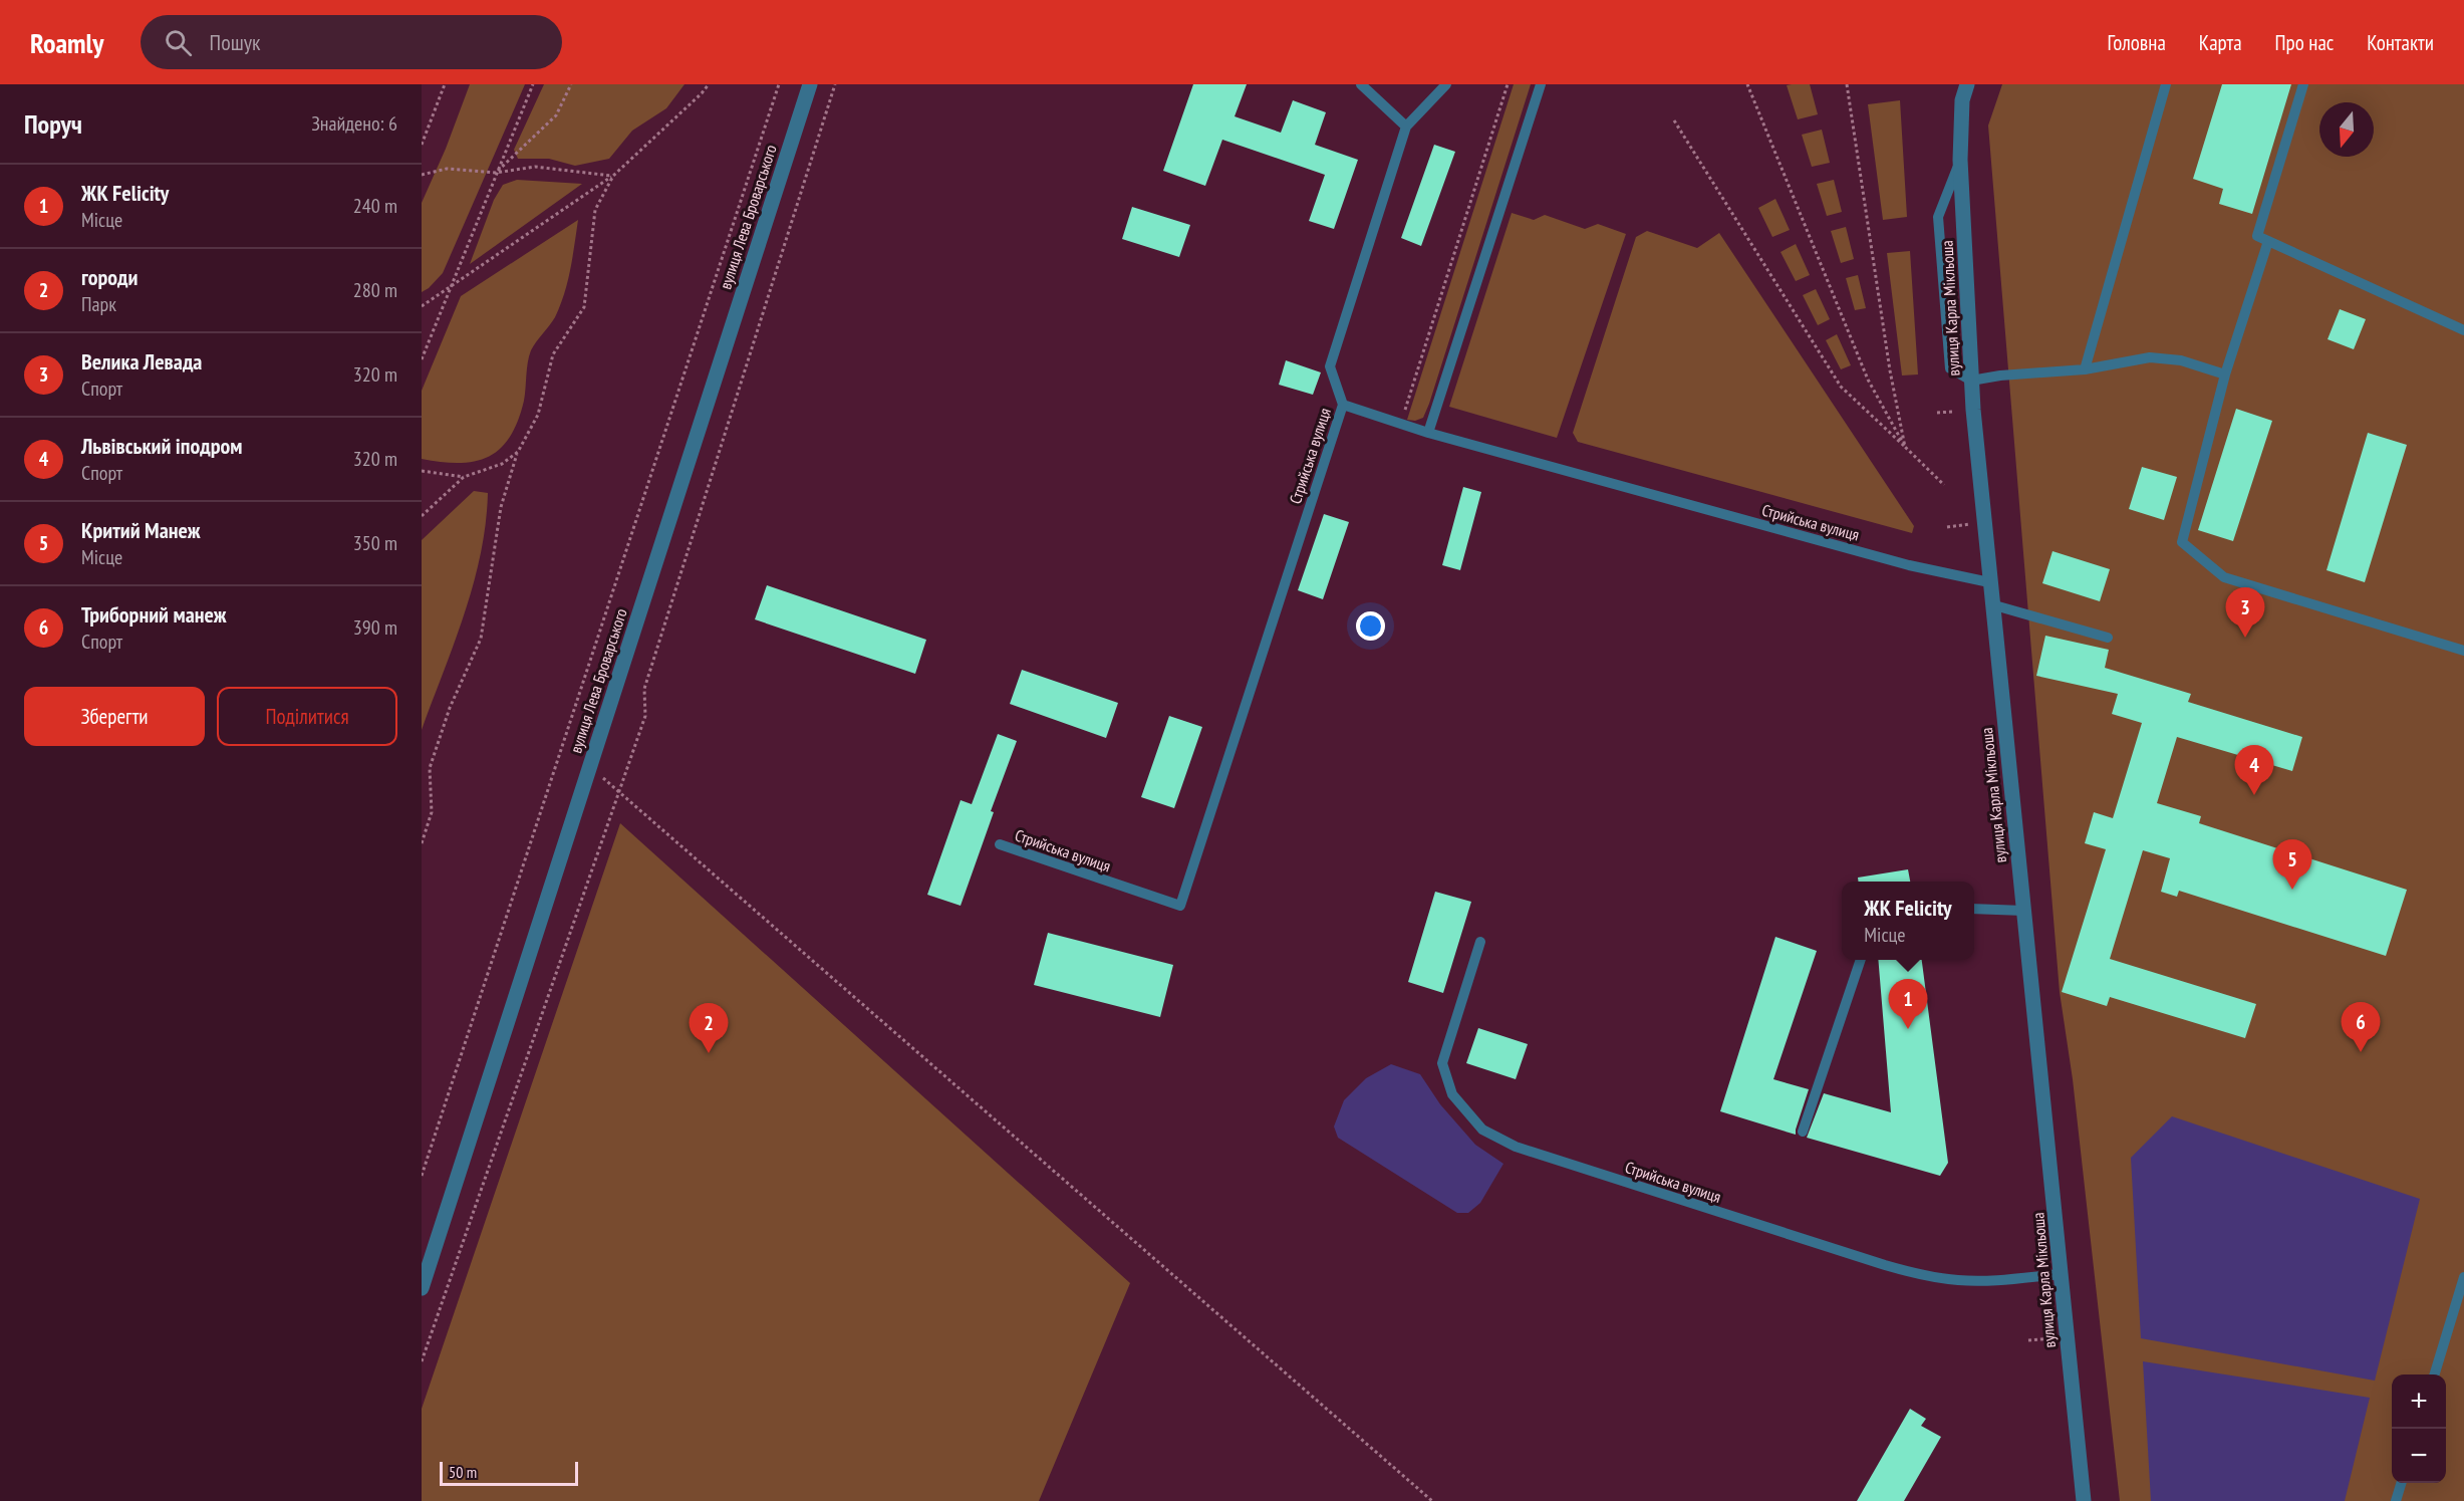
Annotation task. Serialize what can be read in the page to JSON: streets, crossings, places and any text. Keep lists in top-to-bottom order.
{
  "streets": {
    "street": ["вулиця Лева Броварського", "вулиця Карла Мікльоша"],
    "lane": ["Стрийська вулиця"]
  },
  "crossings": [
    ["вулиця Карла Мікльоша", "Стрийська вулиця"]
  ],
  "scale_bar": "50 m",
  "north": "bottom",
  "page": {
    "header": "Roamly",
    "search": "Пошук",
    "nav": [
      "Головна",
      "Карта",
      "Про нас",
      "Контакти"
    ],
    "heading": ["Поруч", "Знайдено: 6"],
    "list": [
      {
        "mark": "1",
        "name": "ЖК Felicity",
        "note": "Місце",
        "value": "240 m"
      },
      {
        "mark": "2",
        "name": "городи",
        "note": "Парк",
        "value": "280 m"
      },
      {
        "mark": "3",
        "name": "Велика Левада",
        "note": "Спорт",
        "value": "320 m"
      },
      {
        "mark": "4",
        "name": "Львівський іподром",
        "note": "Спорт",
        "value": "320 m"
      },
      {
        "mark": "5",
        "name": "Критий Манеж",
        "note": "Місце",
        "value": "350 m"
      },
      {
        "mark": "6",
        "name": "Триборний манеж",
        "note": "Спорт",
        "value": "390 m"
      }
    ],
    "pins": [
      "3",
      "4",
      "5",
      "1",
      "6",
      "2"
    ],
    "buttons": ["Зберегти", "Поділитися"],
    "popup": ["ЖК Felicity", "Місце"],
    "map_buttons": ["+", "−"],
    "scale": "50 m"
  }
}
